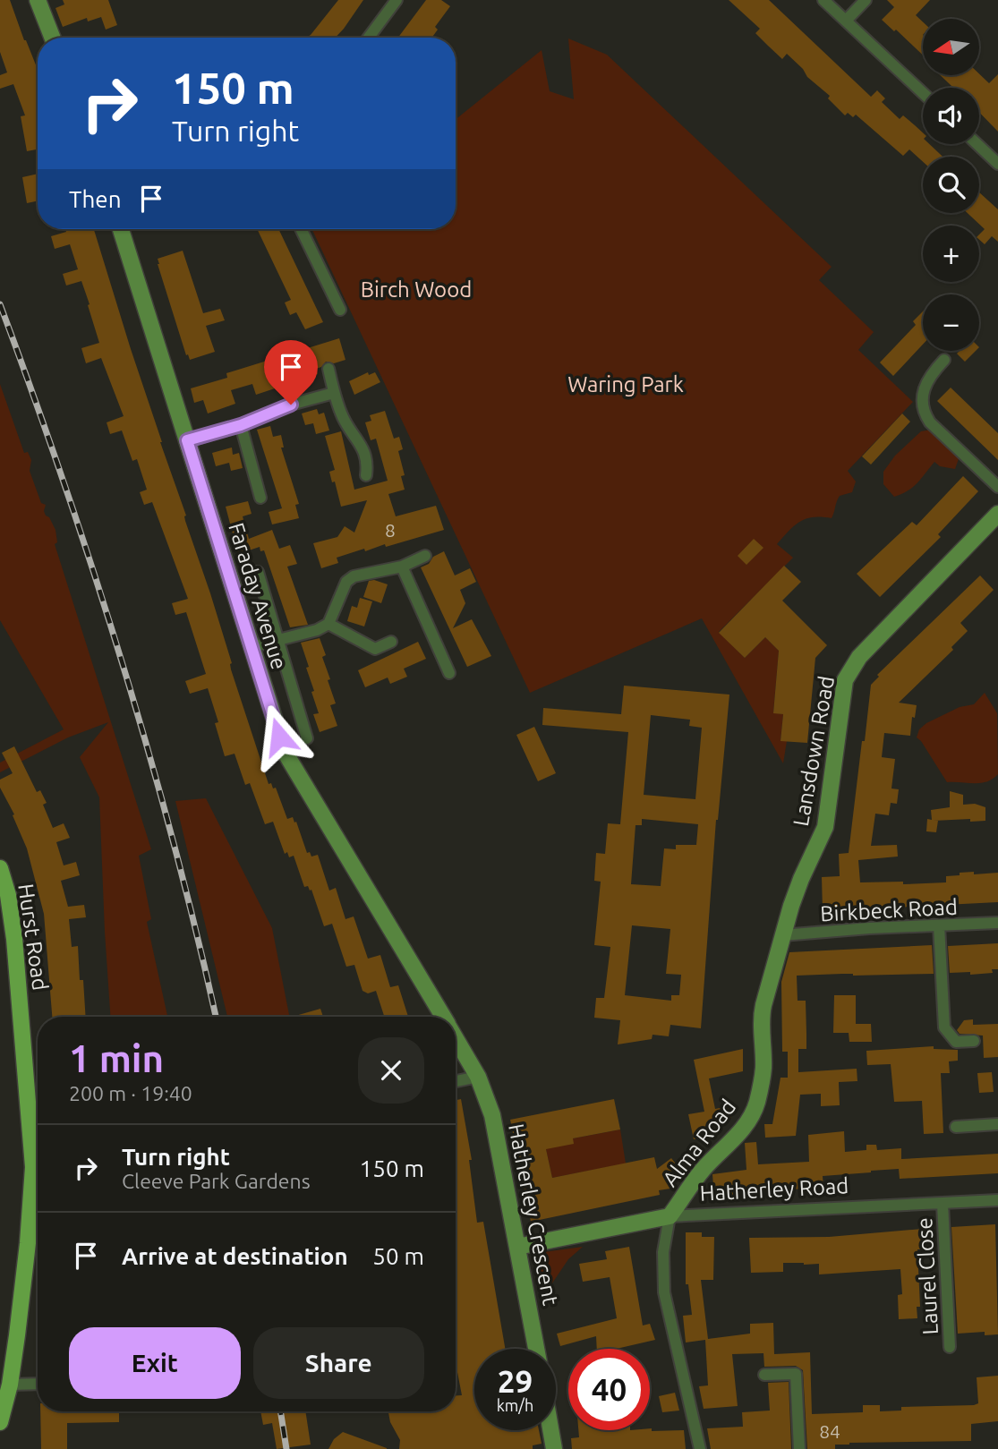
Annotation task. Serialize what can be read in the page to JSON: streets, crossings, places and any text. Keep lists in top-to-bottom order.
{
  "streets": {
    "main road": ["Hurst Road"],
    "street": [
      "Faraday Avenue",
      "Lansdown Road",
      "Birkbeck Road",
      "Alma Road",
      "Hatherley Road",
      "Hatherley Crescent",
      "Laurel Close"
    ]
  },
  "crossings": [
    ["Faraday Avenue", "Hatherley Crescent"],
    ["Lansdown Road", "Birkbeck Road"],
    ["Lansdown Road", "Alma Road"],
    ["Birkbeck Road", "Alma Road"],
    ["Alma Road", "Hatherley Road"],
    ["Hatherley Road", "Hatherley Crescent"],
    ["Hatherley Road", "Laurel Close"]
  ],
  "parks": ["Birch Wood", "Waring Park"],
  "house_numbers": ["8", "84"],
  "north": "left",
  "page": {
    "map_buttons": ["+", "−"],
    "turn": ["150 m", "Turn right"],
    "then": "Then",
    "heading": ["1 min", "200 m · 19:40"],
    "list": [
      {
        "name": "Turn right",
        "note": "Cleeve Park Gardens",
        "value": "150 m"
      },
      {
        "name": "Arrive at destination",
        "value": "50 m"
      }
    ],
    "buttons": ["Exit", "Share"],
    "speed": "29 km/h",
    "limit": "40"
  }
}
